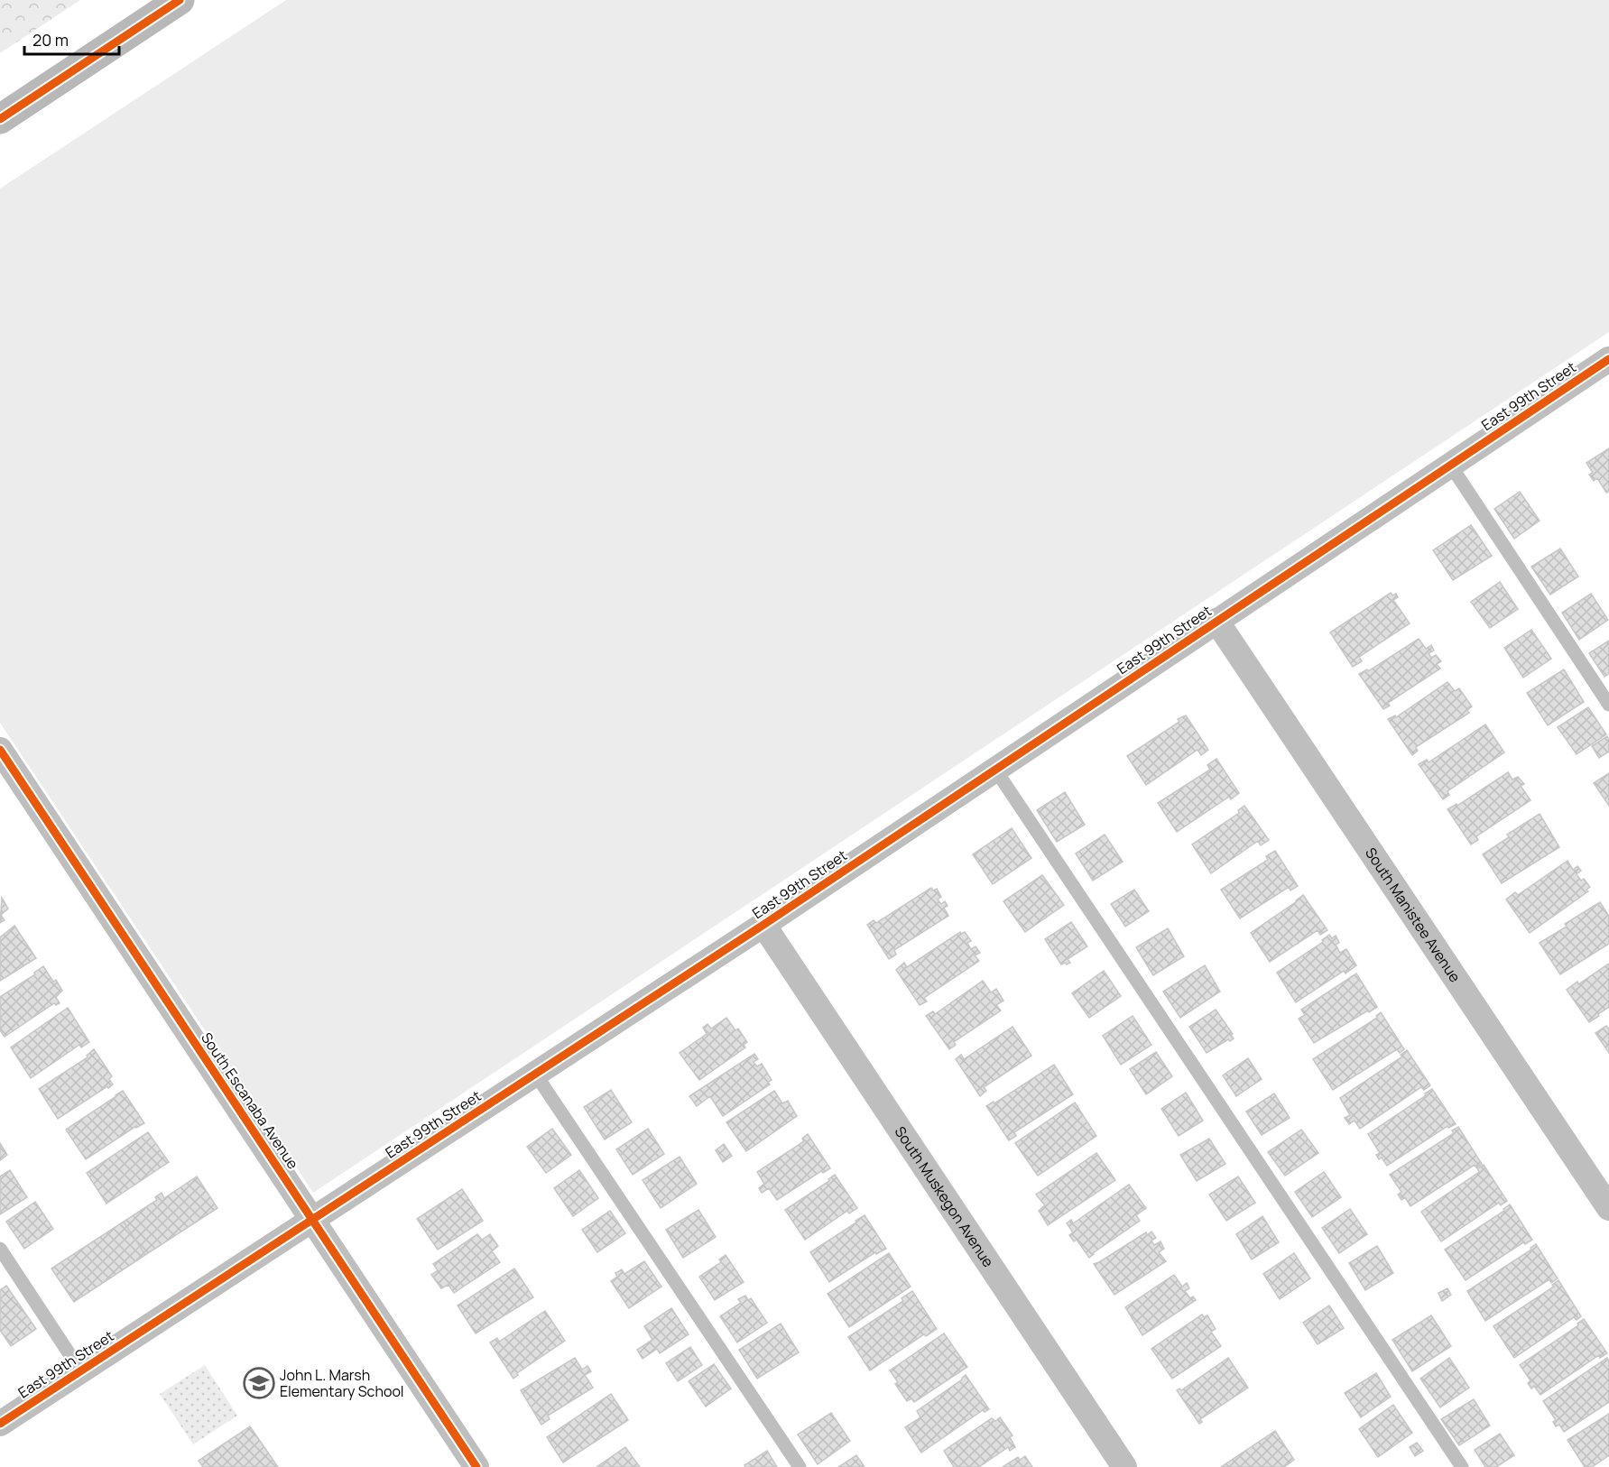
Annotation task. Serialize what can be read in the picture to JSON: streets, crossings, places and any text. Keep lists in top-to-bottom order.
{
  "streets": {
    "street": [
      "East 99th Street",
      "South Manistee Avenue",
      "South Escanaba Avenue",
      "South Muskegon Avenue"
    ]
  },
  "crossings": [
    ["East 99th Street", "South Manistee Avenue"],
    ["East 99th Street", "South Escanaba Avenue"],
    ["East 99th Street", "South Muskegon Avenue"]
  ],
  "places": {
    "school or university": ["John L. Marsh Elementary School"]
  },
  "scale_bar": "20 m"
}
